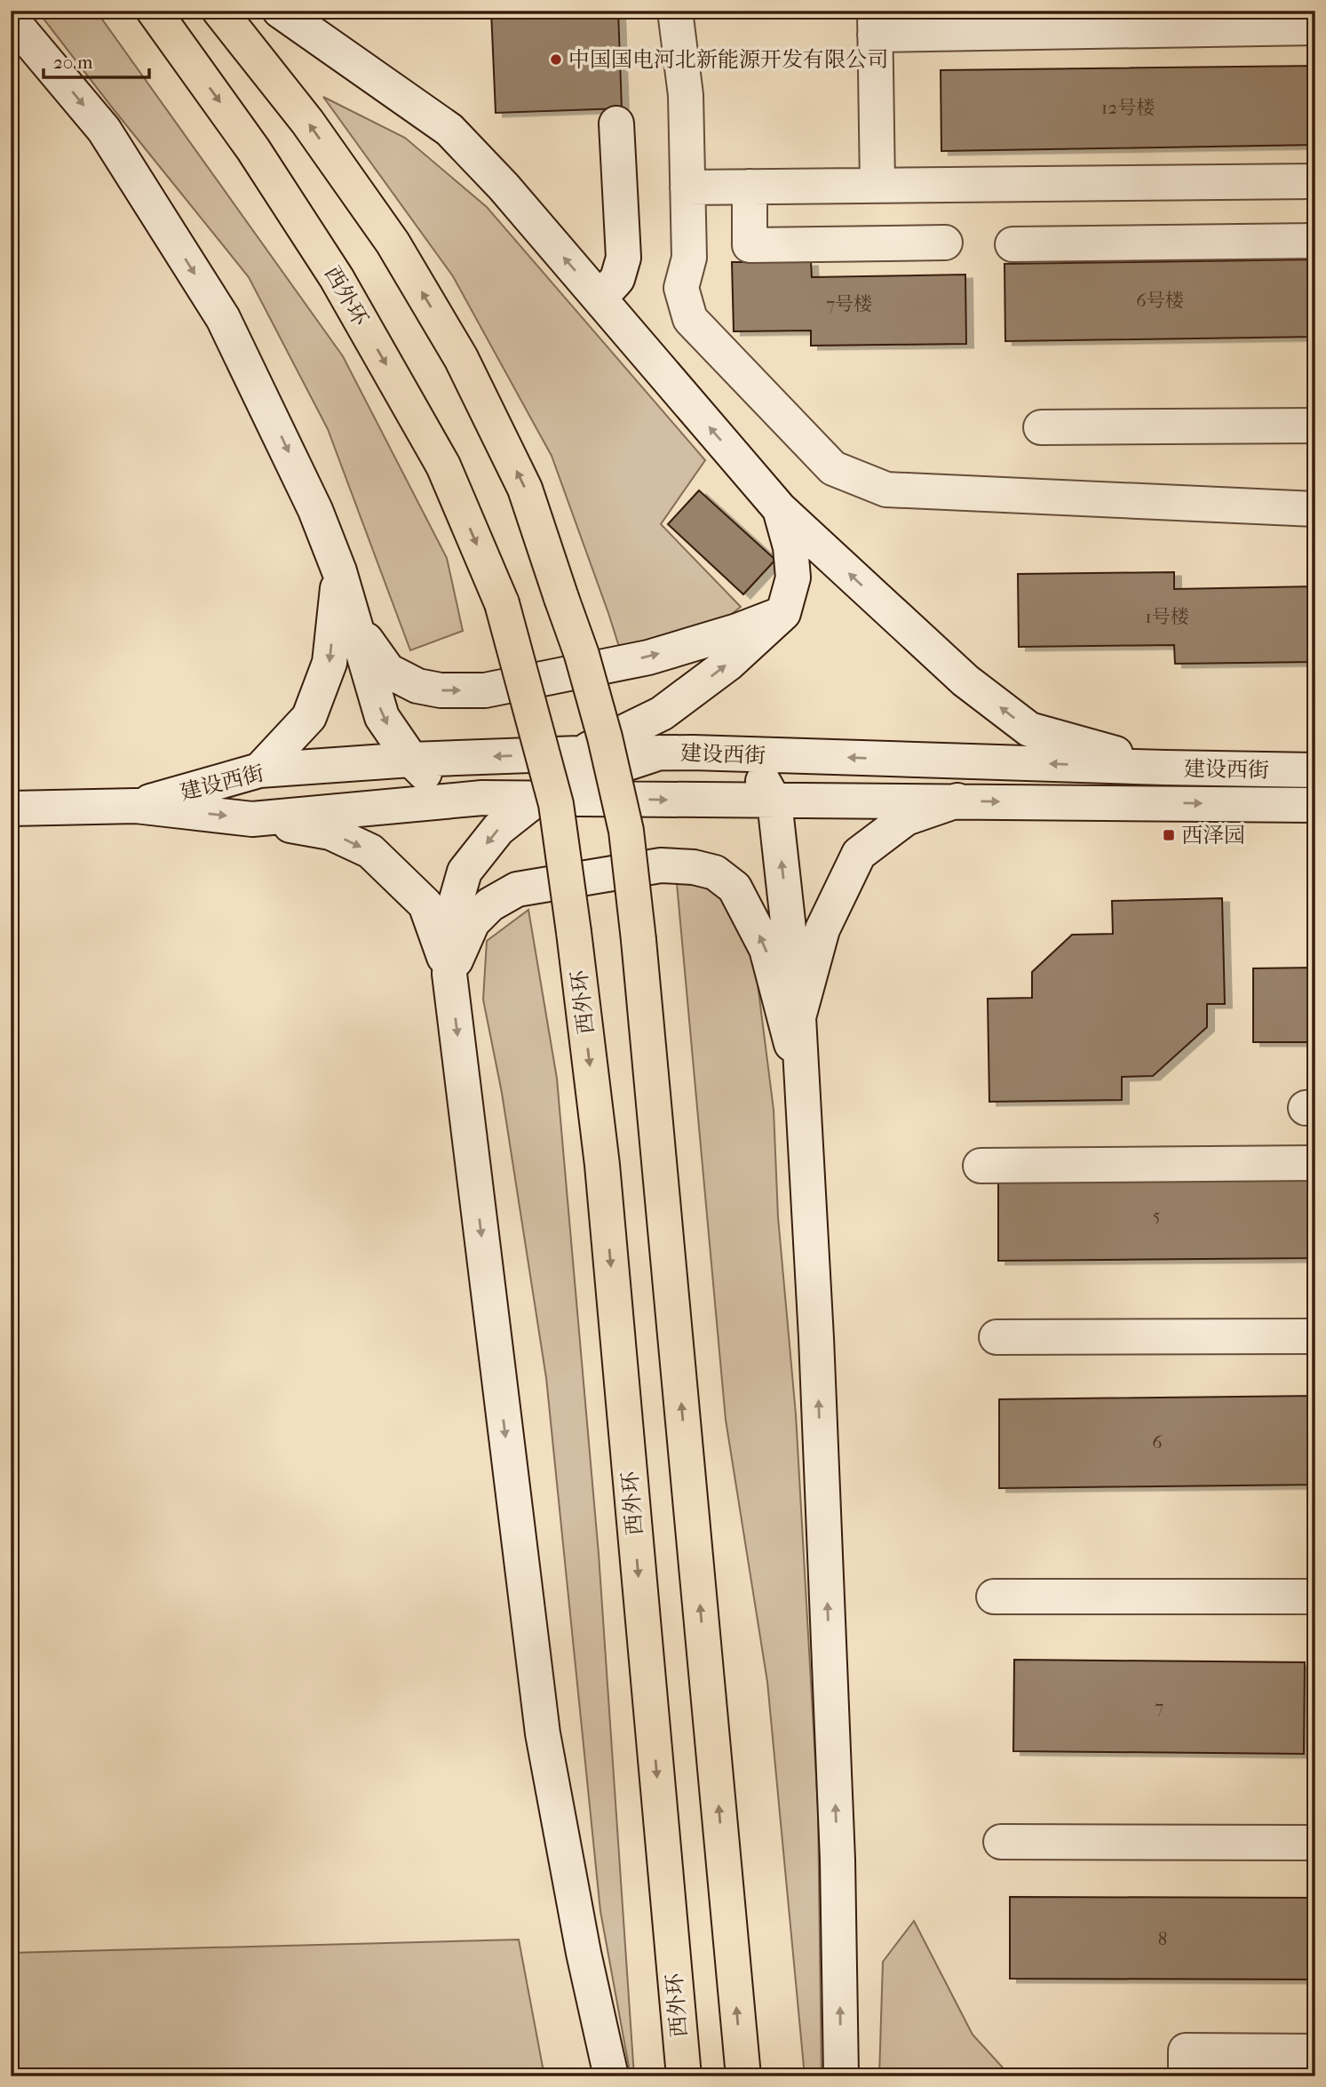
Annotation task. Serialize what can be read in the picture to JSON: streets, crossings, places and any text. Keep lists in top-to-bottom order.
{
  "streets": {
    "highway": ["西外环"],
    "main road": ["建设西街"]
  },
  "places": {
    "other": ["中国国电河北新能源开发有限公司"],
    "transit": ["西泽园"]
  },
  "house_numbers": [
    "12号楼",
    "6号楼",
    "7号楼",
    "1号楼",
    "5",
    "6",
    "7",
    "8"
  ],
  "scale_bar": "20 m"
}
